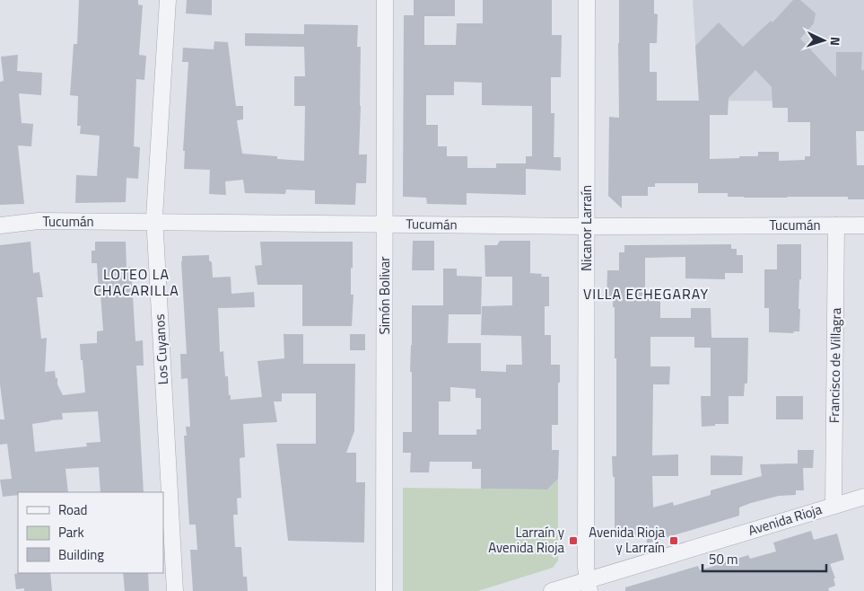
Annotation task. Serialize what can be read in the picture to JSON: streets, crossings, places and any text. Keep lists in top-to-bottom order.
{
  "streets": {
    "street": [
      "Tucumán",
      "Nicanor Larraín",
      "Simón Bolivar",
      "Los Cuyanos",
      "Francisco de Villagra",
      "Avenida Rioja"
    ]
  },
  "crossings": [
    ["Tucumán", "Nicanor Larraín"],
    ["Tucumán", "Simón Bolivar"],
    ["Tucumán", "Los Cuyanos"],
    ["Tucumán", "Francisco de Villagra"],
    ["Nicanor Larraín", "Avenida Rioja"],
    ["Francisco de Villagra", "Avenida Rioja"]
  ],
  "districts": ["LOTEO LA CHACARILLA", "VILLA ECHEGARAY"],
  "places": {
    "transit": ["Larraín y Avenida Rioja", "Avenida Rioja y Larraín"]
  },
  "legend": ["Road", "Park", "Building"],
  "scale_bar": "50 m",
  "north": "right"
}
